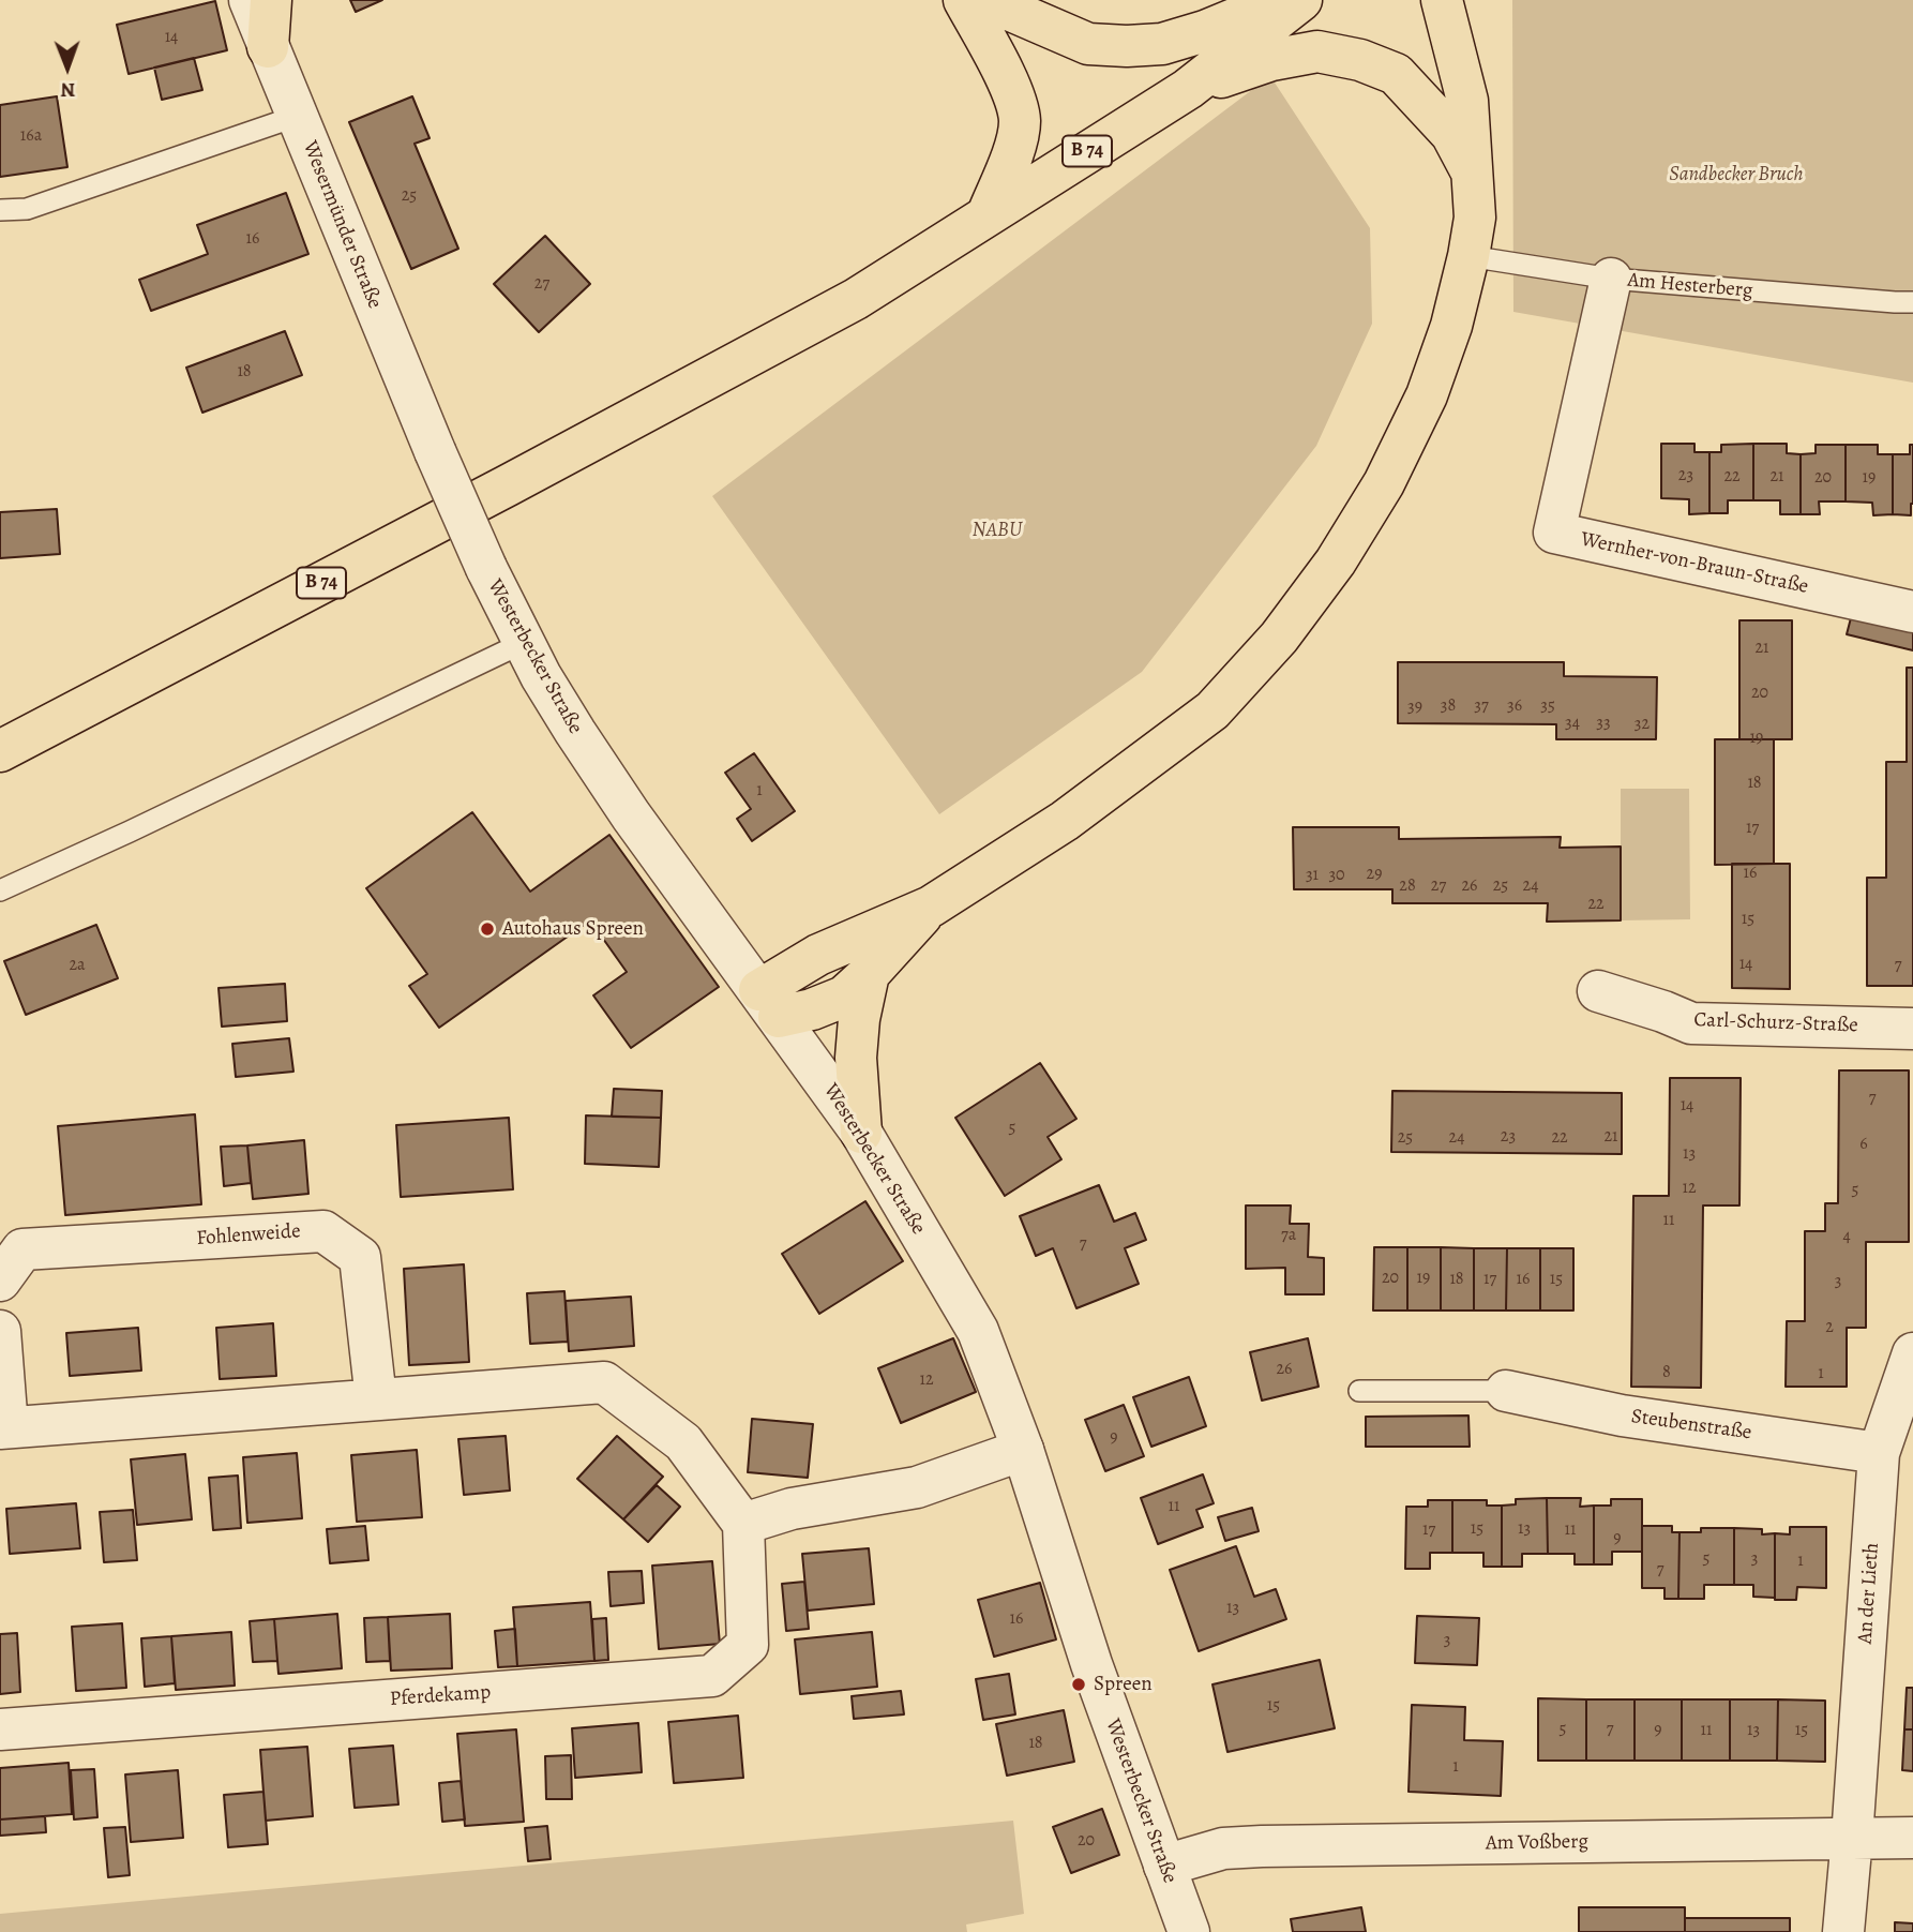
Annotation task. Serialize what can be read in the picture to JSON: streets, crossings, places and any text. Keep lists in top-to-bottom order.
{
  "streets": {
    "main road": ["B 74"],
    "street": [
      "Wesermünder Straße",
      "Wernher-von-Braun-Straße",
      "Westerbecker Straße",
      "Carl-Schurz-Straße",
      "Fohlenweide",
      "Steubenstraße",
      "An der Lieth",
      "Pferdekamp",
      "Am Voßberg"
    ],
    "lane": ["Am Hesterberg"]
  },
  "crossings": [
    ["Wesermünder Straße", "Westerbecker Straße"],
    ["Am Hesterberg", "Wernher-von-Braun-Straße"],
    ["Westerbecker Straße", "Am Voßberg"],
    ["Steubenstraße", "An der Lieth"],
    ["An der Lieth", "Am Voßberg"]
  ],
  "parks": ["Sandbecker Bruch", "NABU"],
  "places": ["Autohaus Spreen", "Spreen"],
  "house_numbers": [
    "14",
    "16a",
    "25",
    "16",
    "27",
    "18",
    "23",
    "22",
    "21",
    "20",
    "19",
    "21",
    "20",
    "38",
    "37",
    "36",
    "35",
    "39",
    "34",
    "33",
    "32",
    "19",
    "18",
    "1",
    "17",
    "16",
    "29",
    "31",
    "30",
    "28",
    "27",
    "26",
    "25",
    "24",
    "22",
    "15",
    "14",
    "2a",
    "7",
    "7",
    "14",
    "5",
    "23",
    "21",
    "25",
    "24",
    "22",
    "6",
    "13",
    "12",
    "5",
    "11",
    "7a",
    "4",
    "7",
    "20",
    "19",
    "18",
    "17",
    "16",
    "15",
    "3",
    "2",
    "26",
    "8",
    "1",
    "12",
    "9",
    "11",
    "15",
    "13",
    "17",
    "11",
    "9",
    "5",
    "3",
    "1",
    "7",
    "13",
    "16",
    "3",
    "15",
    "5",
    "7",
    "9",
    "11",
    "13",
    "15",
    "18",
    "1",
    "20"
  ],
  "north": "bottom"
}
